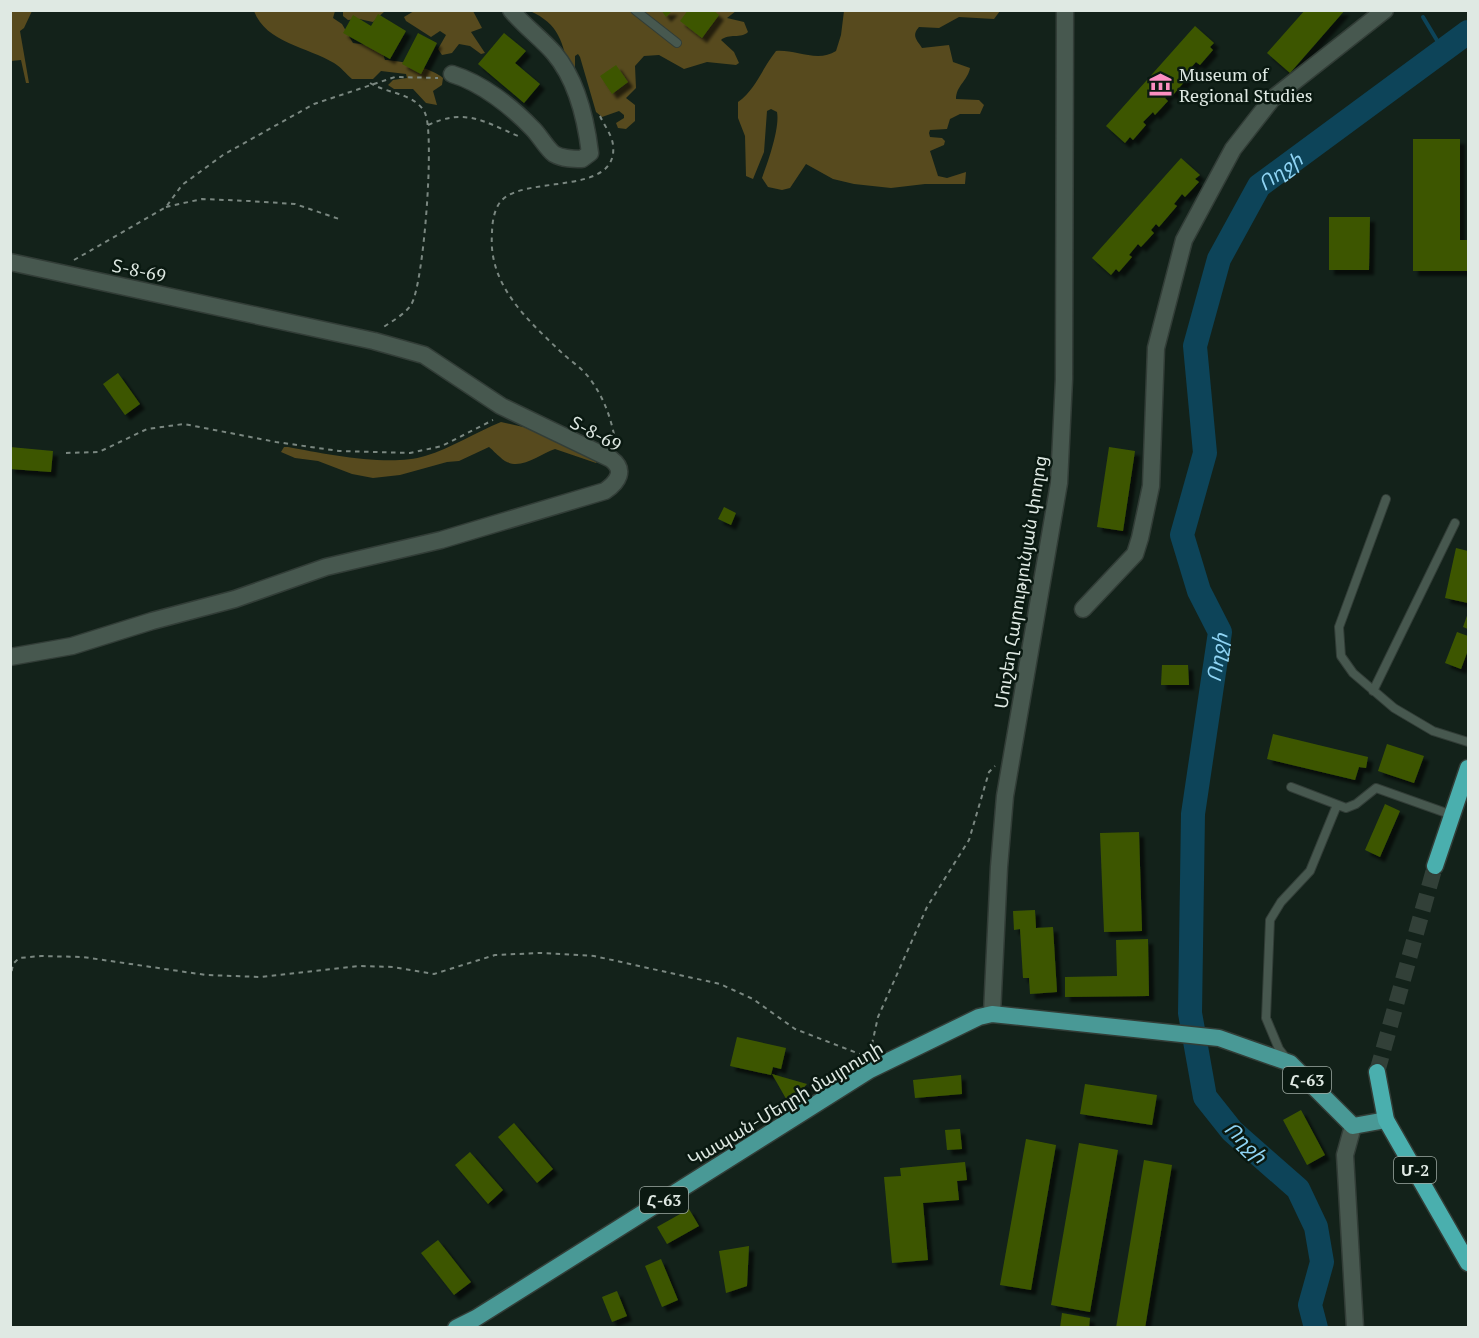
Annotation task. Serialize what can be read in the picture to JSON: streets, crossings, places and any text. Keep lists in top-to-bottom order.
{
  "streets": {
    "highway": ["Մ-2"],
    "main road": ["Հ-63", "Կապան-Մեղրի մայրուղի"],
    "street": ["Տ-8-69", "Մուշեղ Հարությունյան փողոց"]
  },
  "crossings": [
    ["Մուշեղ Հարությունյան փողոց", "Կապան-Մեղրի մայրուղի"]
  ],
  "water": ["Ողջի"],
  "places": {
    "museum": ["Museum of Regional Studies"]
  }
}
